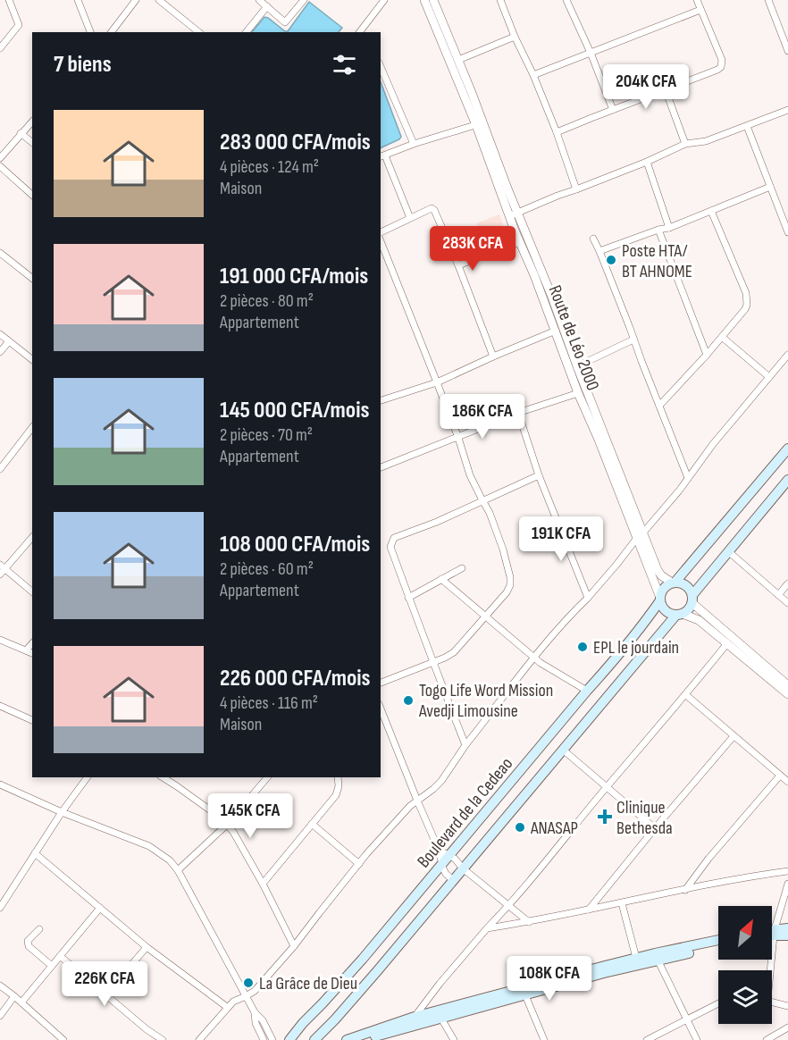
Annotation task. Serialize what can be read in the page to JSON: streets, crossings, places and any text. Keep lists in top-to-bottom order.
{
  "streets": {
    "main road": ["Boulevard de la Cedeao"],
    "street": ["Route de Léo 2000"]
  },
  "crossings": [
    ["Route de Léo 2000", "Boulevard de la Cedeao"]
  ],
  "places": {
    "other": [
      "Poste HTA/ BT AHNOME",
      "EPL le jourdain",
      "Togo Life Word Mission Avedji Limousine",
      "ANASAP",
      "La Grâce de Dieu"
    ],
    "health": ["Clinique Bethesda"]
  },
  "north": "top right",
  "page": {
    "heading": "7 biens",
    "price": [
      "204K CFA",
      "283K CFA",
      "186K CFA",
      "191K CFA",
      "145K CFA",
      "108K CFA",
      "226K CFA"
    ],
    "list": [
      {
        "name": "283 000 CFA/mois",
        "note": "4 pièces · 124 m² · Maison"
      },
      {
        "name": "191 000 CFA/mois",
        "note": "2 pièces · 80 m² · Appartement"
      },
      {
        "name": "145 000 CFA/mois",
        "note": "2 pièces · 70 m² · Appartement"
      },
      {
        "name": "108 000 CFA/mois",
        "note": "2 pièces · 60 m² · Appartement"
      },
      {
        "name": "226 000 CFA/mois",
        "note": "4 pièces · 116 m² · Maison"
      }
    ]
  }
}
